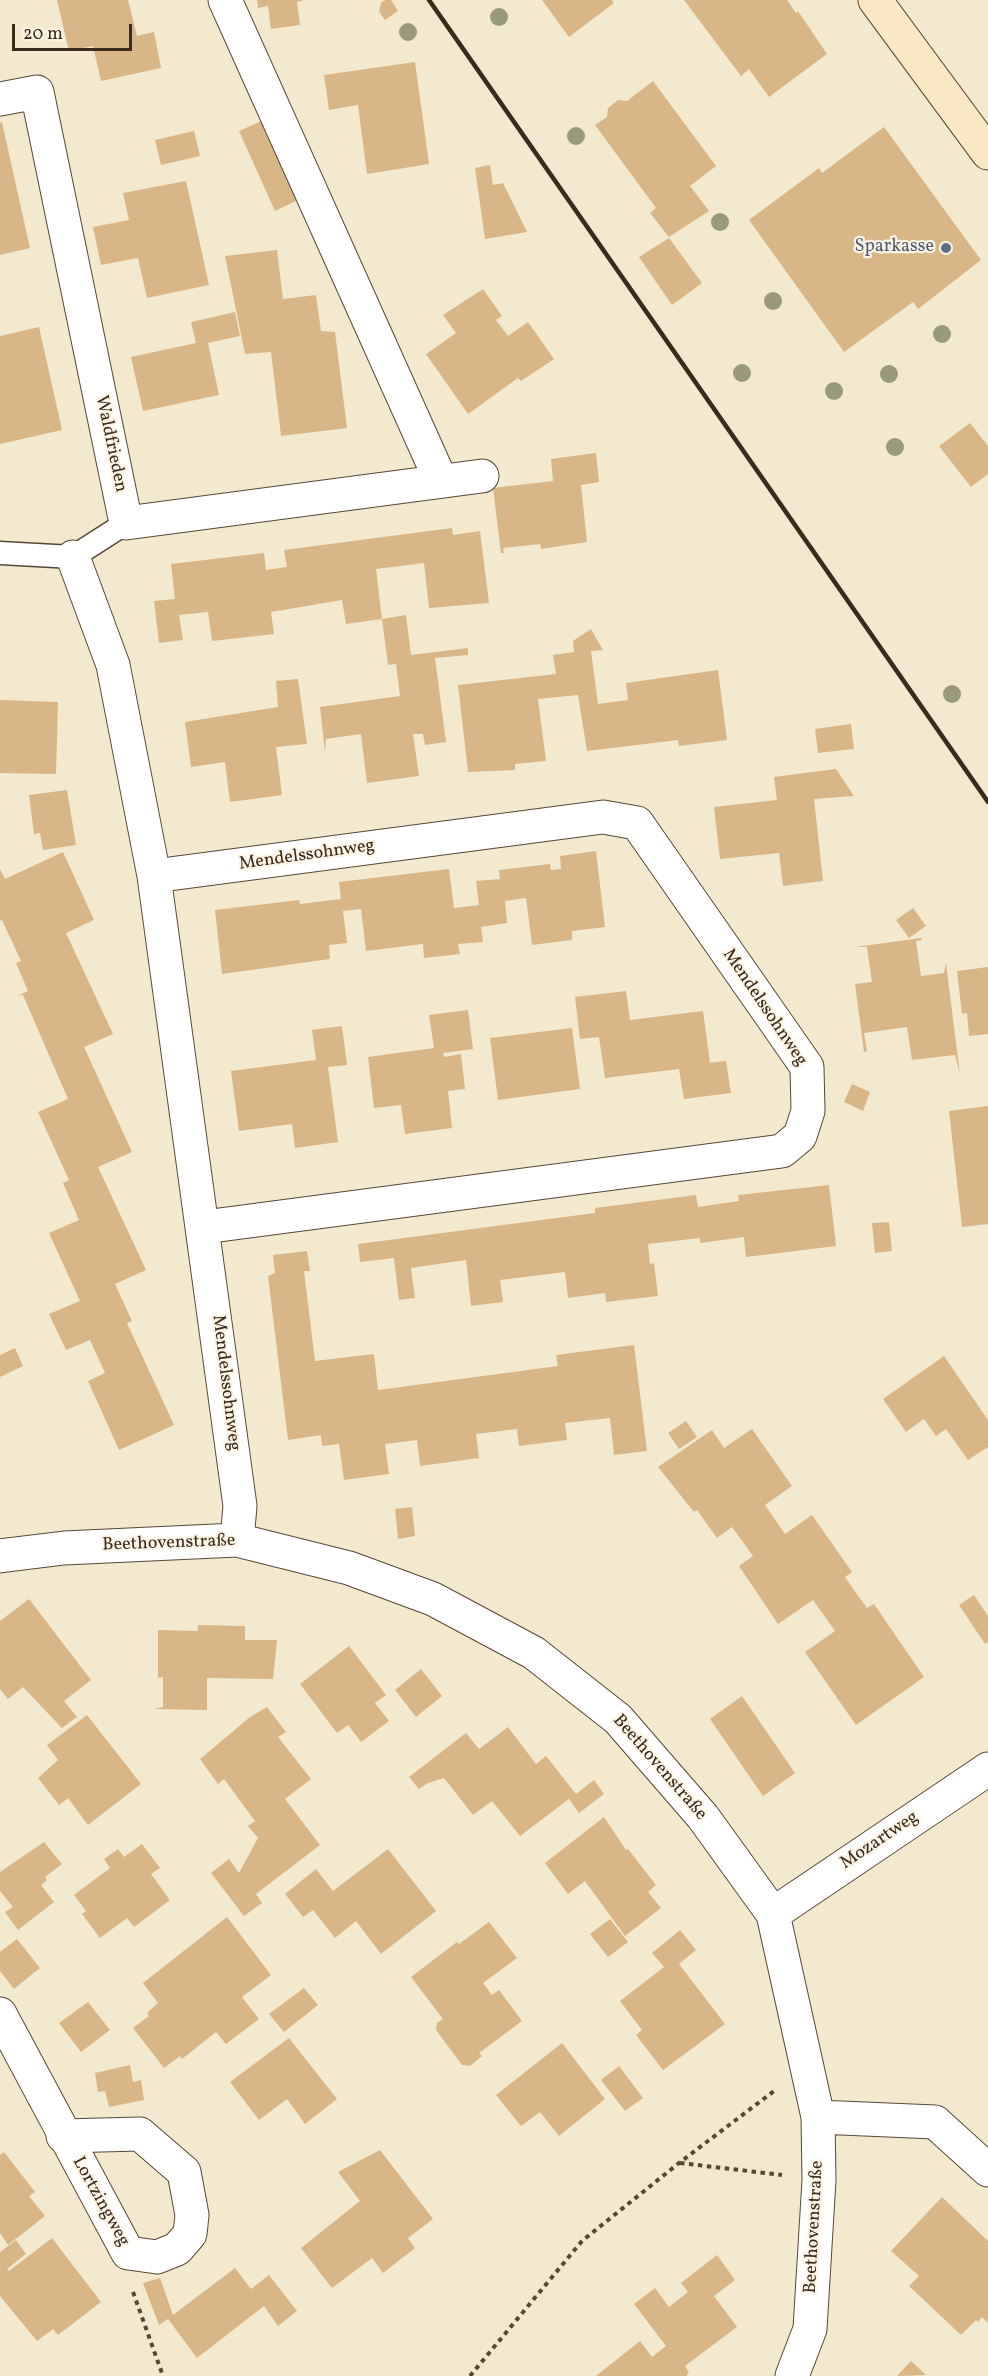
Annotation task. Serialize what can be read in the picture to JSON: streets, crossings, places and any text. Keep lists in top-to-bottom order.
{
  "streets": {
    "street": [
      "Waldfrieden",
      "Mendelssohnweg",
      "Beethovenstraße",
      "Mozartweg",
      "Lortzingweg"
    ]
  },
  "crossings": [
    ["Mendelssohnweg", "Beethovenstraße"],
    ["Beethovenstraße", "Mozartweg"]
  ],
  "places": ["Sparkasse"],
  "scale_bar": "20 m"
}
